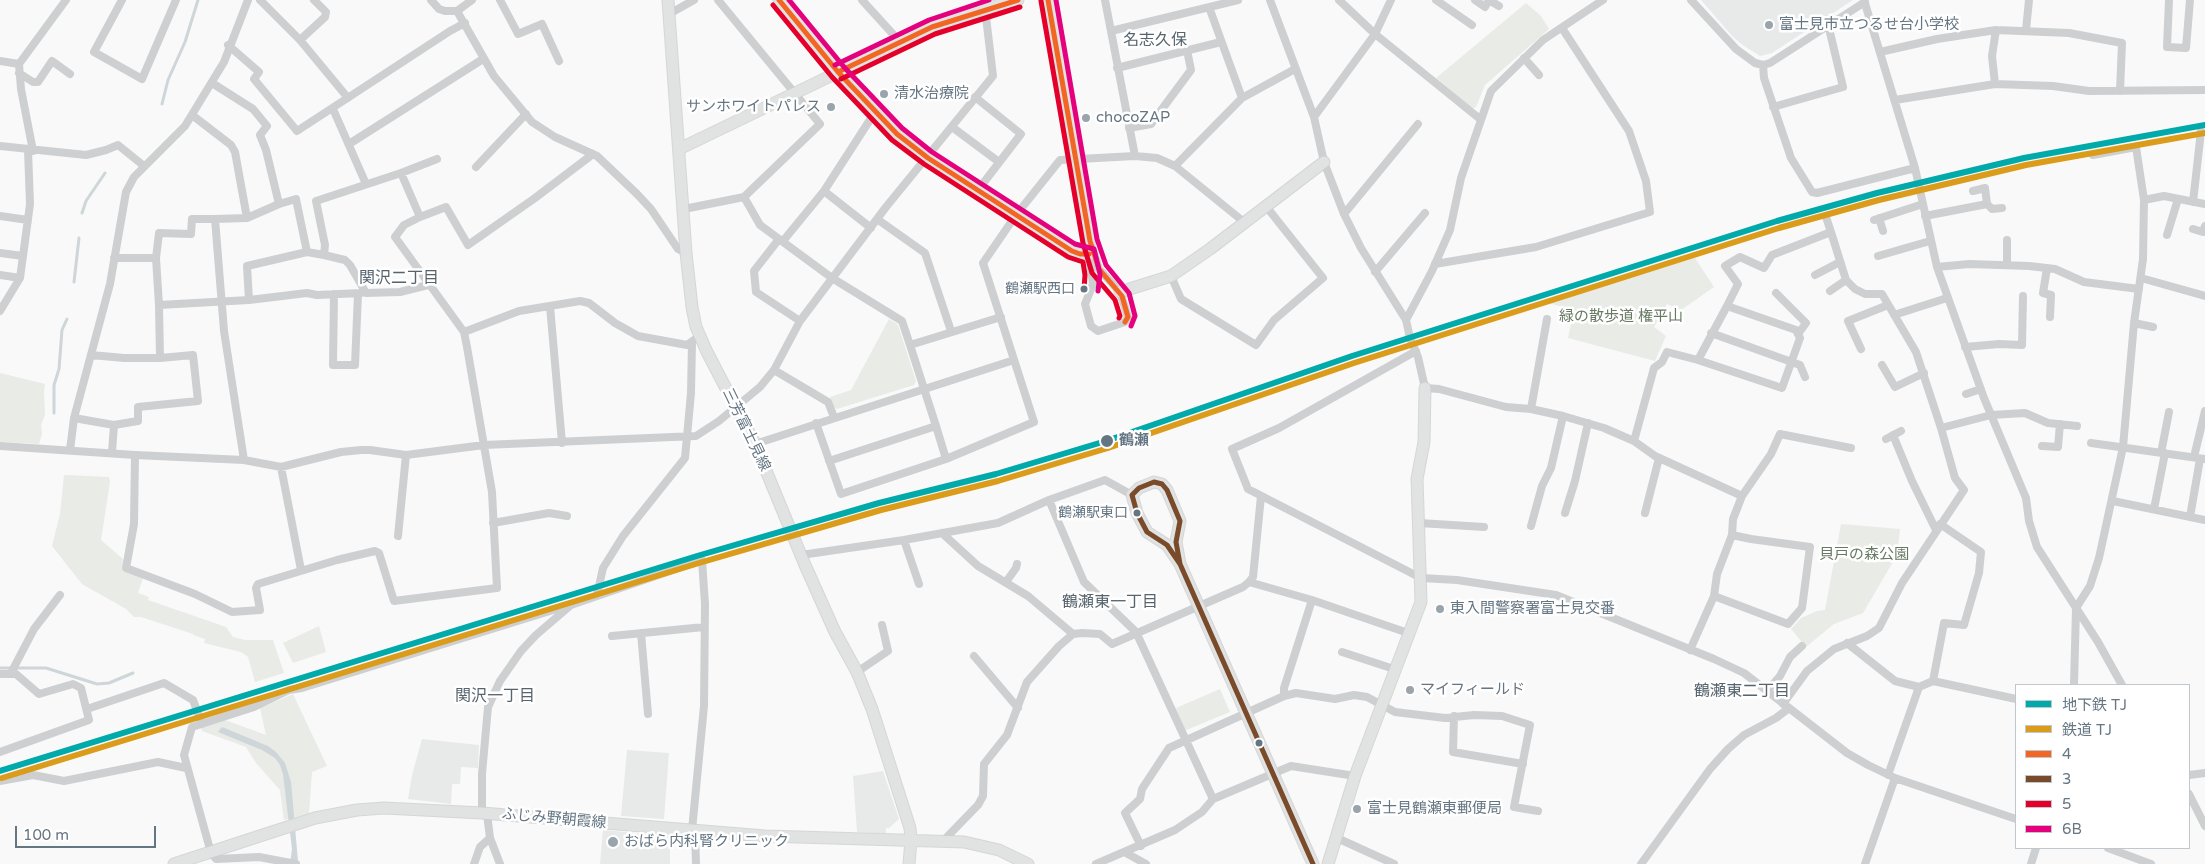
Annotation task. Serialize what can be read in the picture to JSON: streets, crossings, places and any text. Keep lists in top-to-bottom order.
{
  "streets": {
    "main road": ["三芳富士見線", "ふじみ野朝霞線"]
  },
  "crossings": [
    ["三芳富士見線", "ふじみ野朝霞線"]
  ],
  "districts": [
    "名志久保",
    "関沢二丁目",
    "鶴瀬東一丁目",
    "鶴瀬東二丁目",
    "関沢一丁目"
  ],
  "parks": ["緑の散歩道 権平山", "貝戸の森公園"],
  "places": [
    "富士見市立つるせ台小学校",
    "清水治療院",
    "サンホワイトパレス",
    "chocoZAP",
    "鶴瀬駅西口",
    "鶴瀬",
    "鶴瀬駅東口",
    "東入間警察署富士見交番",
    "マイフィールド",
    "富士見鶴瀬東郵便局",
    "おばら内科腎クリニック"
  ],
  "lines": [
    "transit line 4",
    "transit line 6B",
    "transit line 5",
    "metro line TJ",
    "rail line TJ",
    "transit line 3"
  ],
  "legend": [
    "地下鉄 TJ",
    "鉄道 TJ",
    "4",
    "3",
    "5",
    "6B"
  ],
  "scale_bar": "100 m"
}
